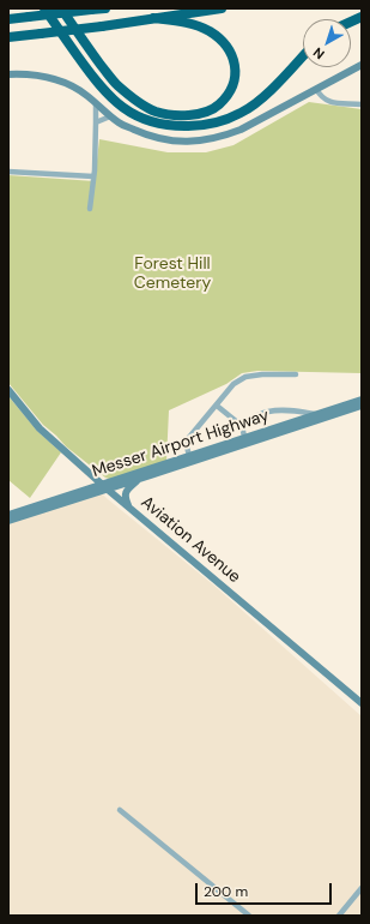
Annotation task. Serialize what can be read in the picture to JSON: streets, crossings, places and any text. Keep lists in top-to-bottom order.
{
  "streets": {
    "street": ["Messer Airport Highway", "Aviation Avenue"]
  },
  "crossings": [
    ["Messer Airport Highway", "Aviation Avenue"]
  ],
  "parks": ["Forest Hill Cemetery"],
  "scale_bar": "200 m",
  "north": "bottom left"
}
